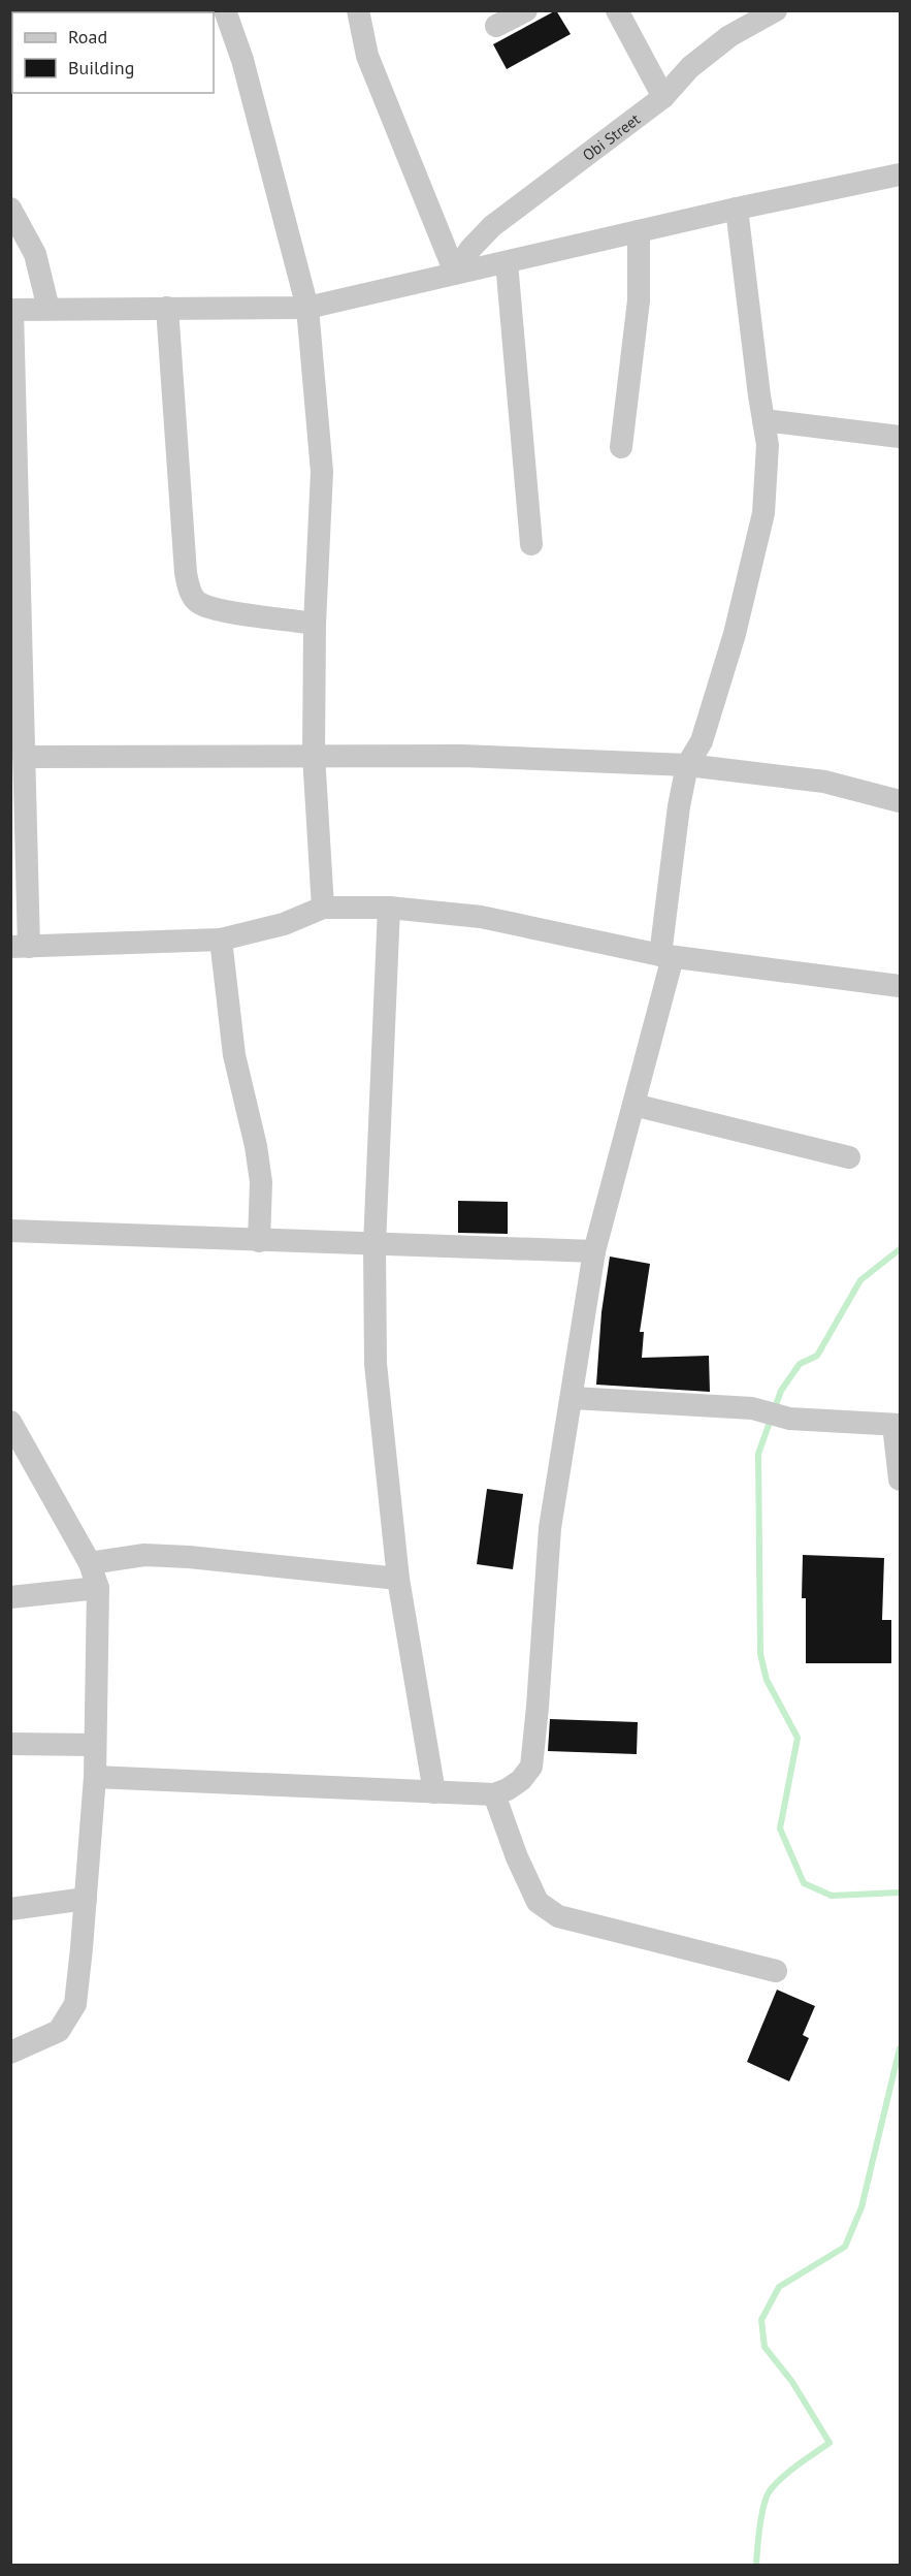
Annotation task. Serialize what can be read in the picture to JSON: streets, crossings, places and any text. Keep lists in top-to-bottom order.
{
  "streets": {
    "street": ["Obi Street"]
  },
  "legend": ["Road", "Building"]
}
